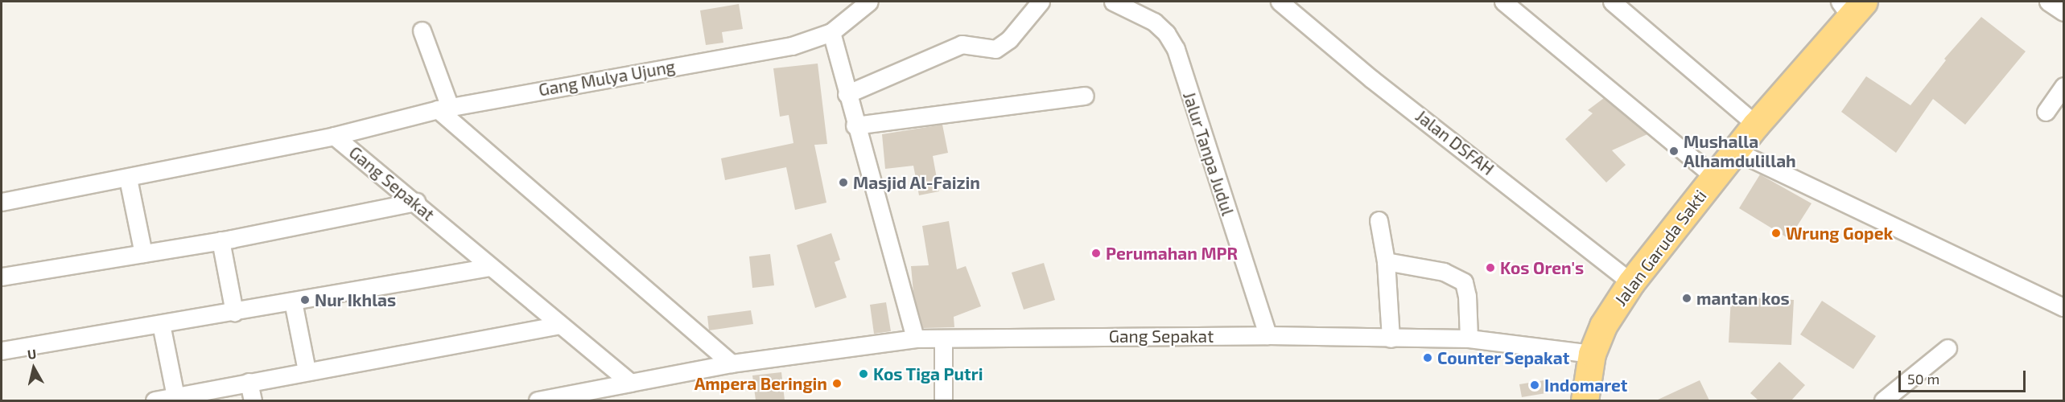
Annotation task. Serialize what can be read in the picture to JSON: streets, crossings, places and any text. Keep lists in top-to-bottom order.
{
  "streets": {
    "highway": ["Jalan Garuda Sakti"],
    "street": [
      "Gang Mulya Ujung",
      "Jalan DSFAH",
      "Jalur Tanpa Judul",
      "Gang Sepakat"
    ]
  },
  "crossings": [
    ["Gang Mulya Ujung", "Gang Sepakat"],
    ["Jalan DSFAH", "Jalan Garuda Sakti"],
    ["Jalur Tanpa Judul", "Gang Sepakat"],
    ["Gang Sepakat", "Jalan Garuda Sakti"]
  ],
  "places": [
    "Mushalla Alhamdulillah",
    "Masjid Al-Faizin",
    "Wrung Gopek",
    "Perumahan MPR",
    "Kos Oren's",
    "mantan kos",
    "Nur Ikhlas",
    "Counter Sepakat",
    "Kos Tiga Putri",
    "Ampera Beringin",
    "Indomaret"
  ],
  "scale_bar": "50 m",
  "north": "top"
}
